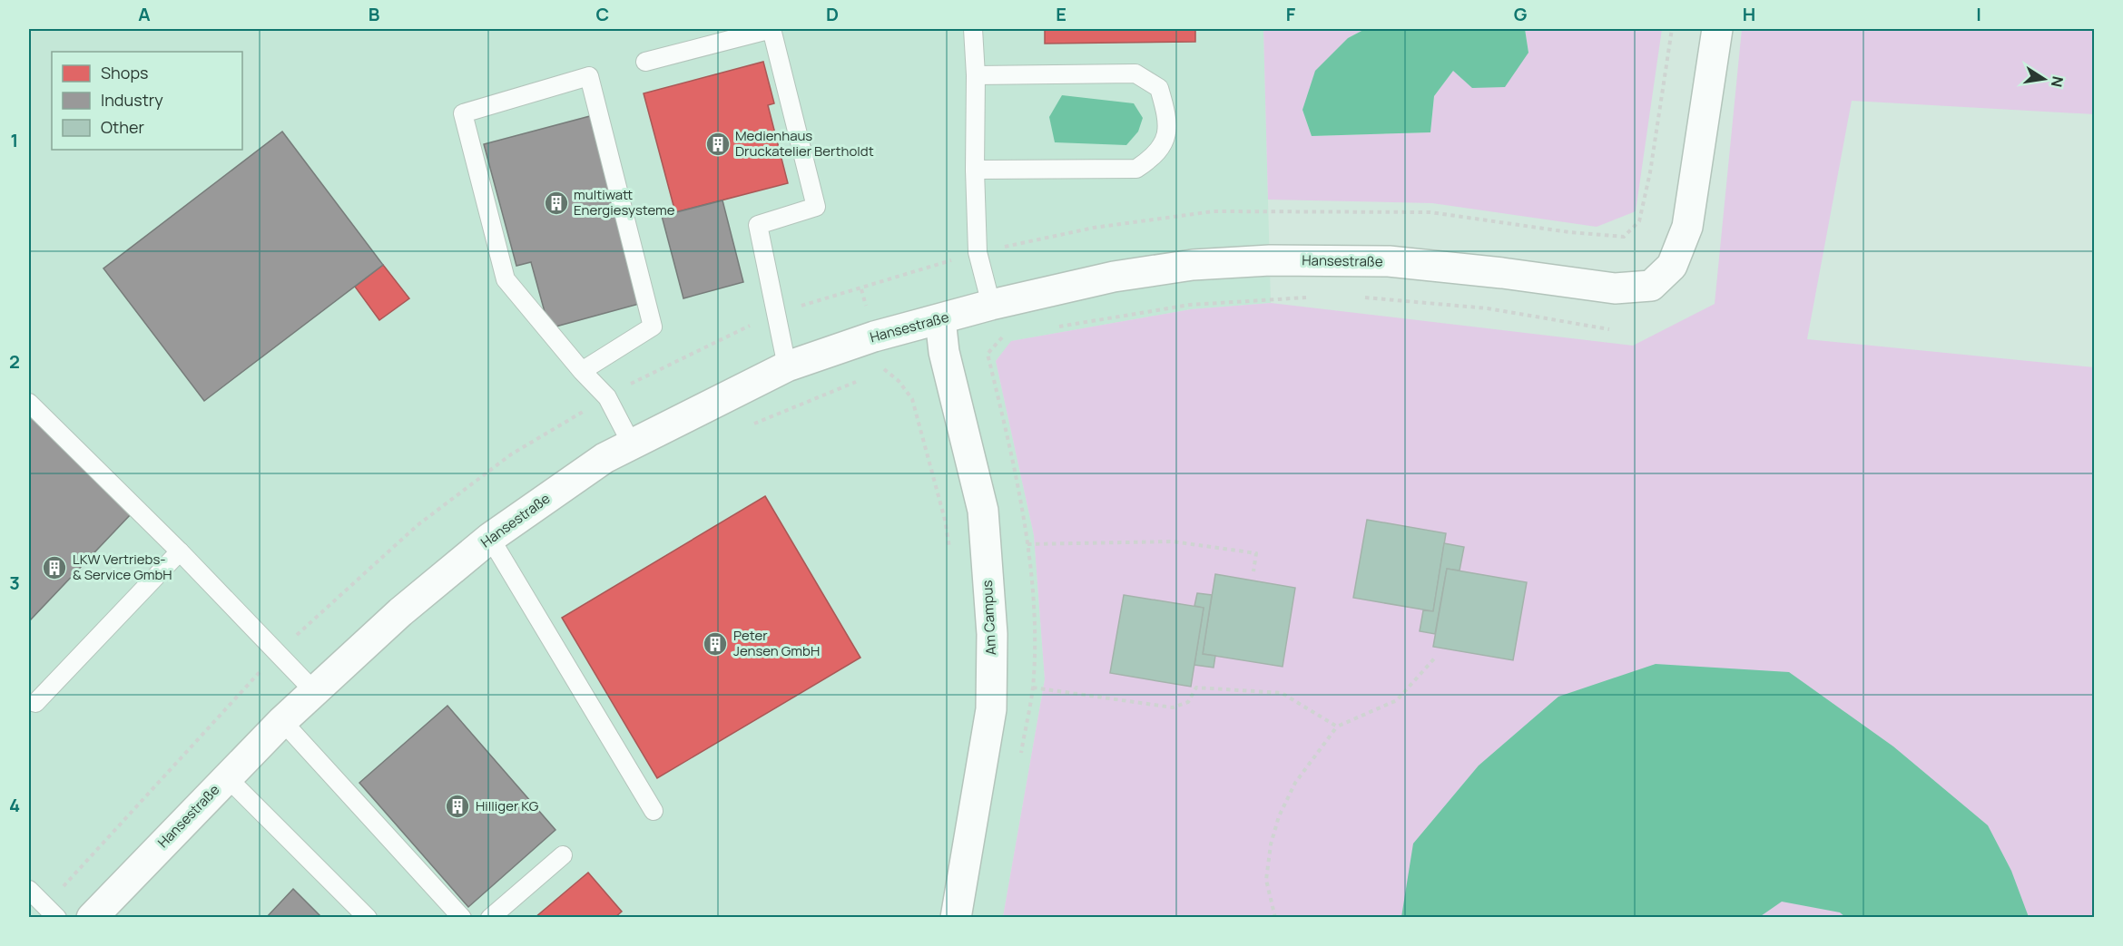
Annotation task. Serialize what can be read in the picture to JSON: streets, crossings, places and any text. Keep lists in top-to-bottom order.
{
  "streets": {
    "street": ["Hansestraße", "Am Campus"]
  },
  "crossings": [
    ["Hansestraße", "Am Campus"]
  ],
  "places": {
    "building": [
      "Medienhaus Druckatelier Bertholdt",
      "multiwatt Energiesysteme",
      "LKW Vertriebs- & Service GmbH",
      "Peter Jensen GmbH",
      "Hilliger KG"
    ]
  },
  "legend": ["Shops", "Industry", "Other"],
  "north": "right",
  "grid": {
    "columns": [
      "A",
      "B",
      "C",
      "D",
      "E",
      "F",
      "G",
      "H",
      "I"
    ],
    "rows": [
      "1",
      "2",
      "3",
      "4"
    ]
  }
}
